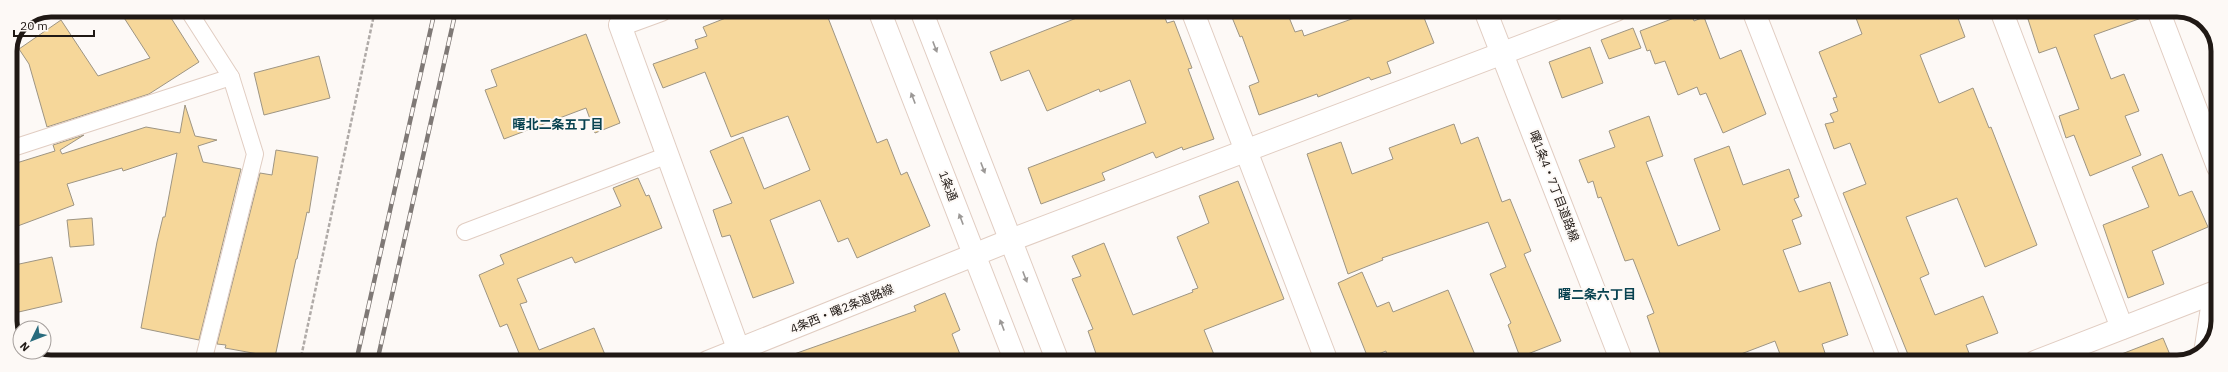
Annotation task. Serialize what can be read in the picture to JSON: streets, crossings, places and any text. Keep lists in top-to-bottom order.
{
  "streets": {
    "street": ["1条通", "曙1条4・7丁目道路線", "4条西・曙2条道路線"]
  },
  "crossings": [
    ["1条通", "4条西・曙2条道路線"],
    ["曙1条4・7丁目道路線", "4条西・曙2条道路線"]
  ],
  "districts": ["曙北二条五丁目", "曙二条六丁目"],
  "scale_bar": "20 m",
  "north": "bottom left"
}
